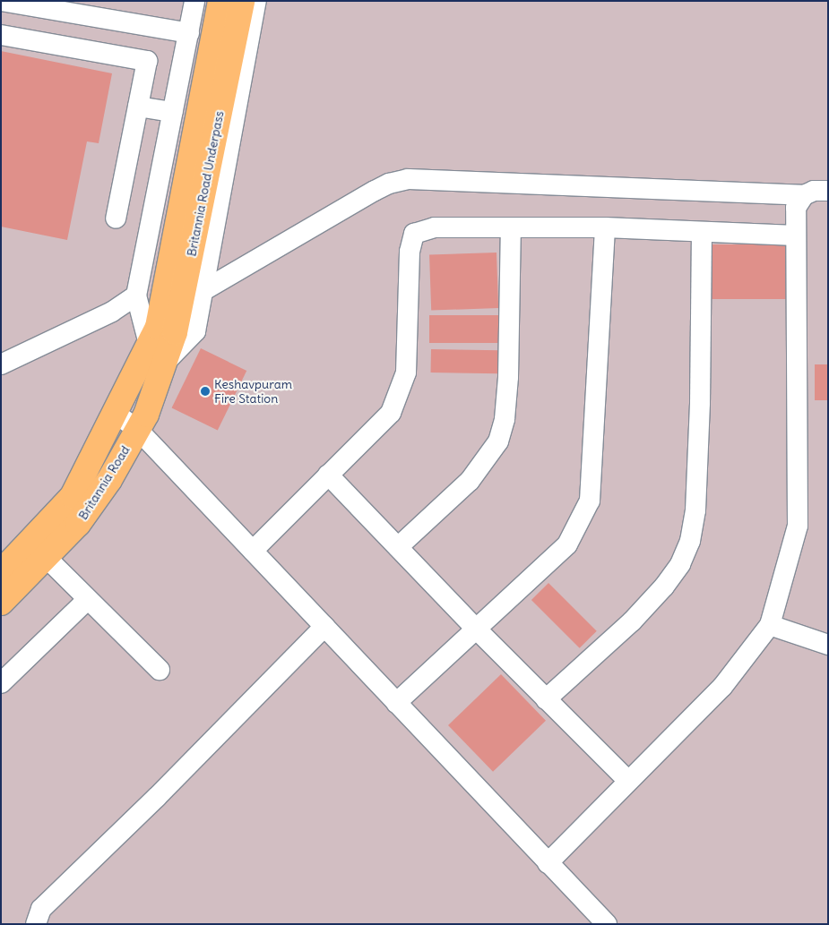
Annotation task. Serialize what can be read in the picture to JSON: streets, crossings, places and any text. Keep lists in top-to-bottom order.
{
  "streets": {
    "main road": ["Britannia Road Underpass", "Britannia Road"]
  },
  "crossings": [
    ["Britannia Road Underpass", "Britannia Road"]
  ],
  "places": ["Keshavpuram Fire Station"]
}
